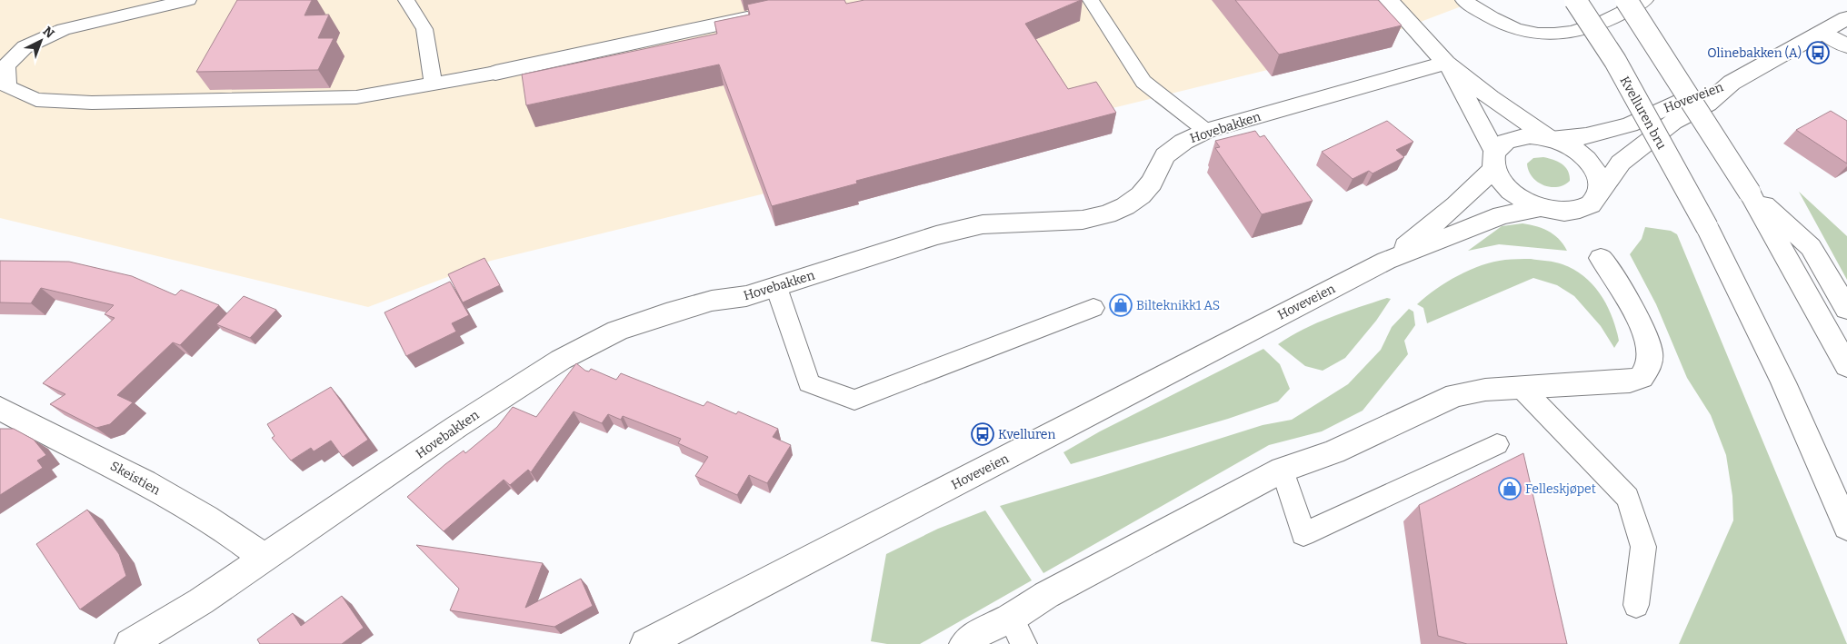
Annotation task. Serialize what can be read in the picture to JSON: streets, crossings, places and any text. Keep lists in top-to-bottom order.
{
  "streets": {
    "main road": [
      "Hoveveien",
      "Kvelluren bru",
      "Hovebakken",
      "Skeistien"
    ]
  },
  "crossings": [
    ["Hovebakken", "Skeistien"]
  ],
  "places": {
    "bus stop": ["Olinebakken (A)", "Kvelluren"],
    "shop": ["Bilteknikk1 AS", "Felleskjøpet"]
  },
  "north": "top right"
}
